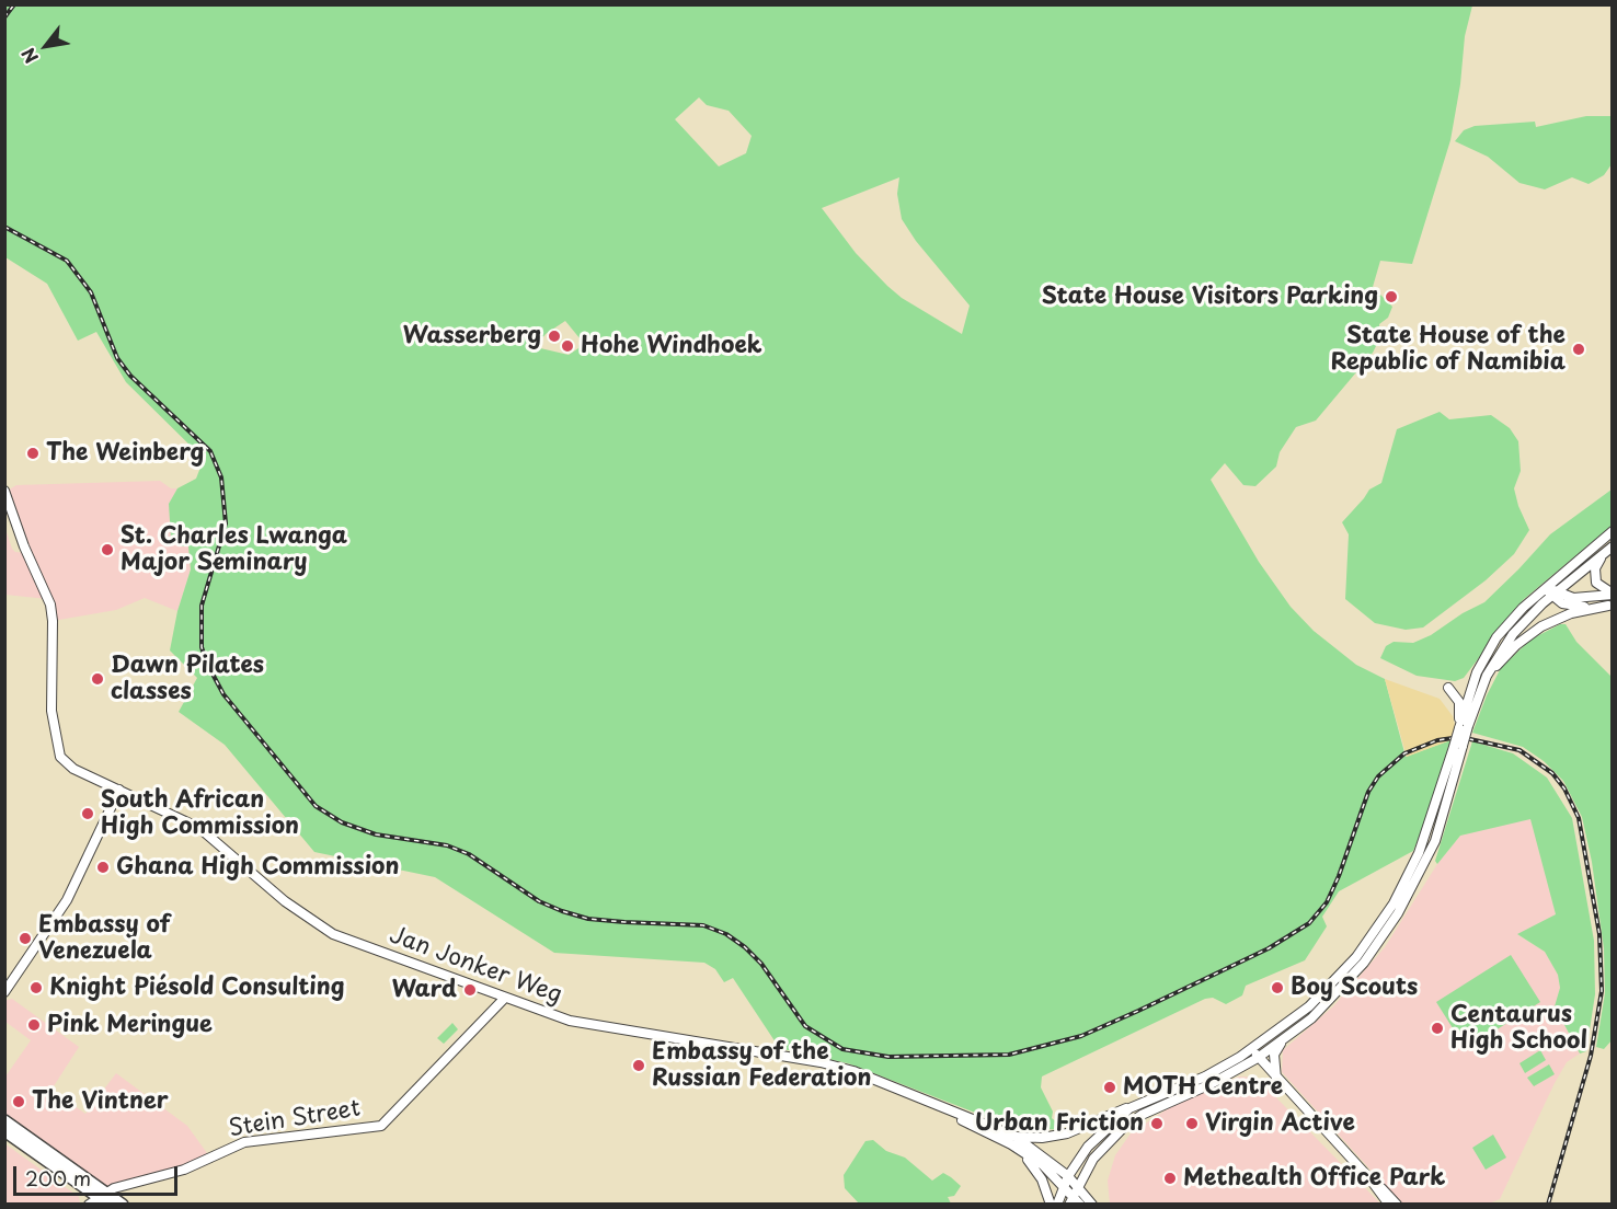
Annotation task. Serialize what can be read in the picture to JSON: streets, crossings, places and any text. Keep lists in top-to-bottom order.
{
  "streets": {
    "main road": ["Jan Jonker Weg", "Stein Street"]
  },
  "crossings": [
    ["Jan Jonker Weg", "Stein Street"]
  ],
  "places": [
    "State House Visitors Parking",
    "Wasserberg",
    "Hohe Windhoek",
    "State House of the Republic of Namibia",
    "The Weinberg",
    "St. Charles Lwanga Major Seminary",
    "Dawn Pilates classes",
    "South African High Commission",
    "Ghana High Commission",
    "Embassy of Venezuela",
    "Knight Piésold Consulting",
    "Boy Scouts",
    "Ward",
    "Pink Meringue",
    "Centaurus High School",
    "Embassy of the Russian Federation",
    "MOTH Centre",
    "The Vintner",
    "Urban Friction",
    "Virgin Active",
    "Methealth Office Park"
  ],
  "scale_bar": "200 m",
  "north": "bottom left"
}
